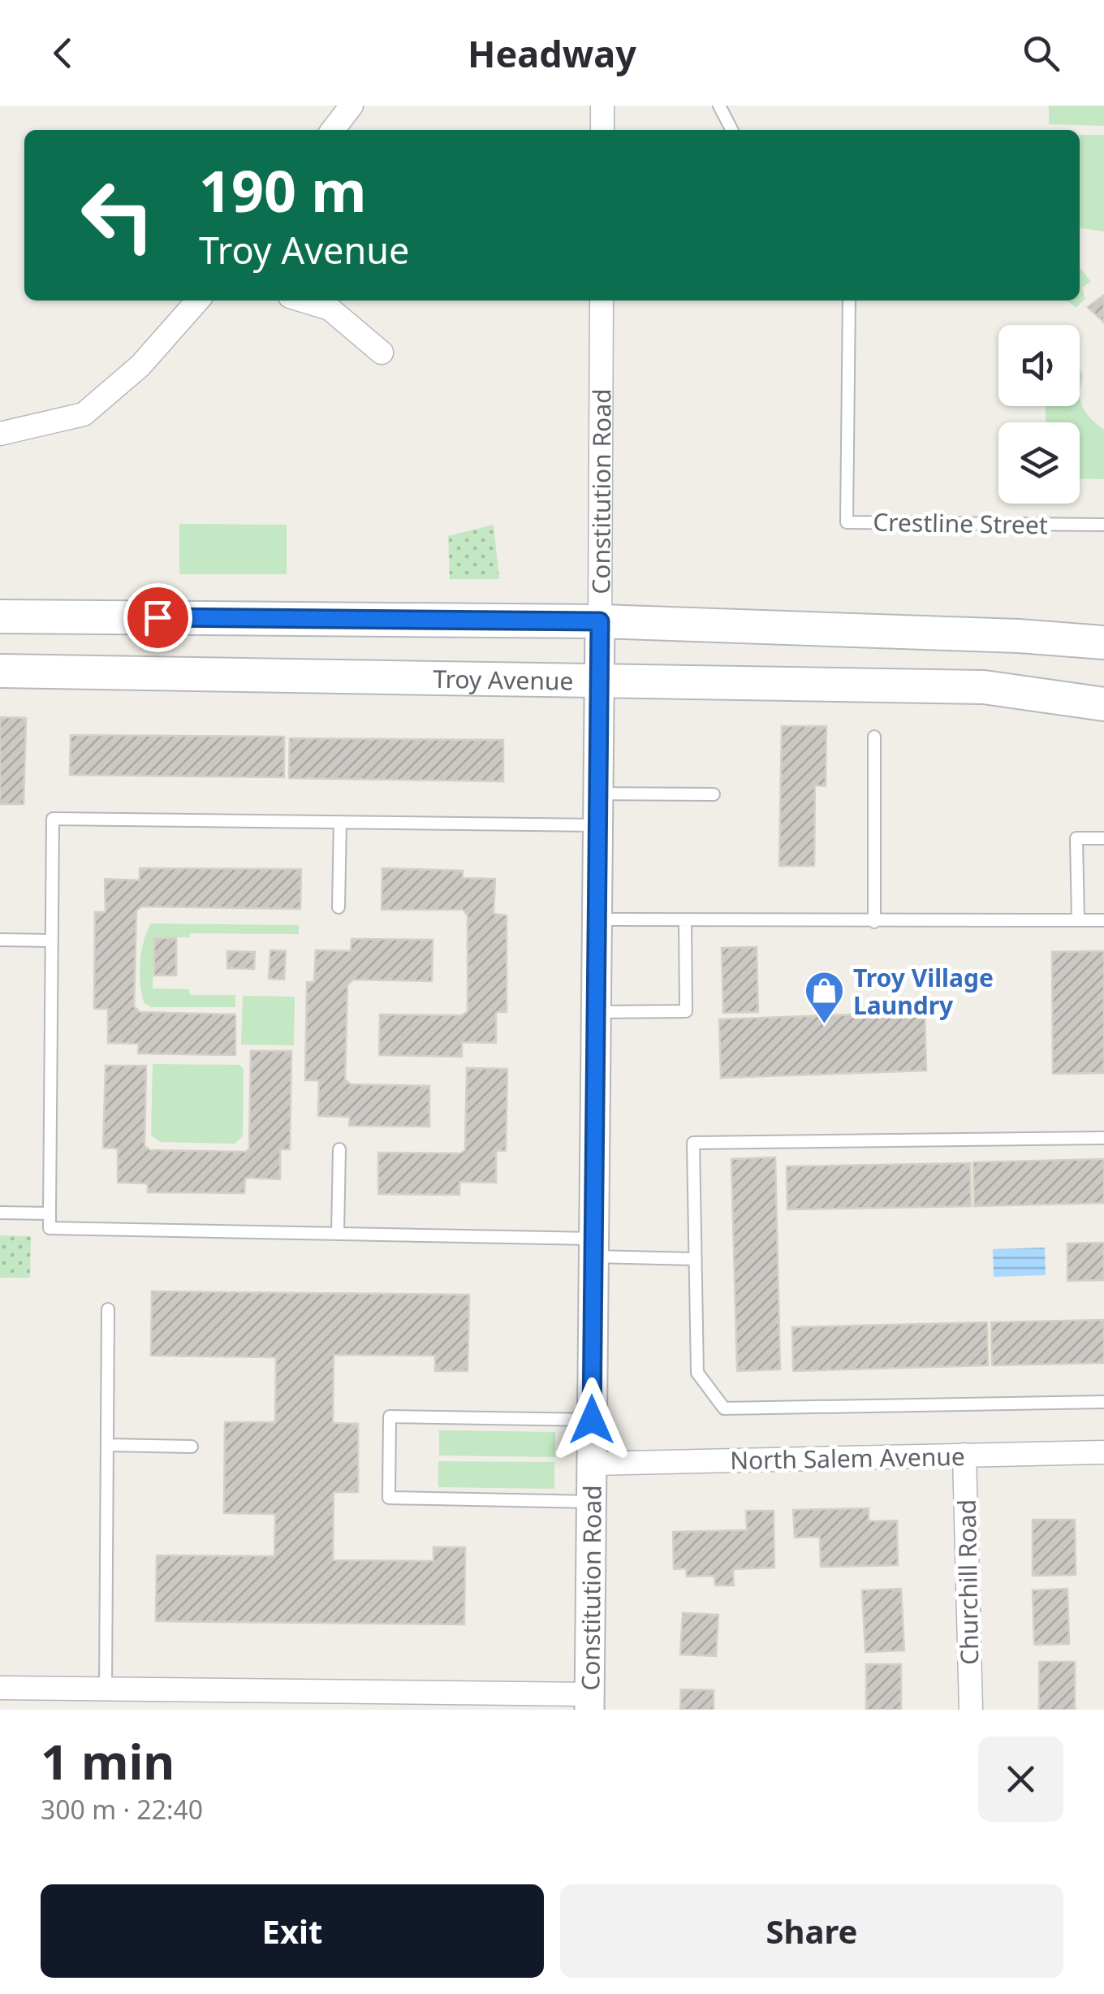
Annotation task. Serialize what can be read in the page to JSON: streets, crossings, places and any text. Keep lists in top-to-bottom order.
{
  "streets": {
    "main road": ["Troy Avenue"],
    "street": ["Constitution Road", "North Salem Avenue", "Churchill Road"],
    "lane": ["Crestline Street"]
  },
  "crossings": [
    ["Constitution Road", "Troy Avenue"],
    ["Constitution Road", "North Salem Avenue"],
    ["North Salem Avenue", "Churchill Road"]
  ],
  "places": {
    "shop": ["Troy Village Laundry"]
  },
  "page": {
    "header": "Headway",
    "turn": ["190 m", "Troy Avenue"],
    "heading": ["1 min", "300 m · 22:40"],
    "buttons": ["Exit", "Share"]
  }
}
